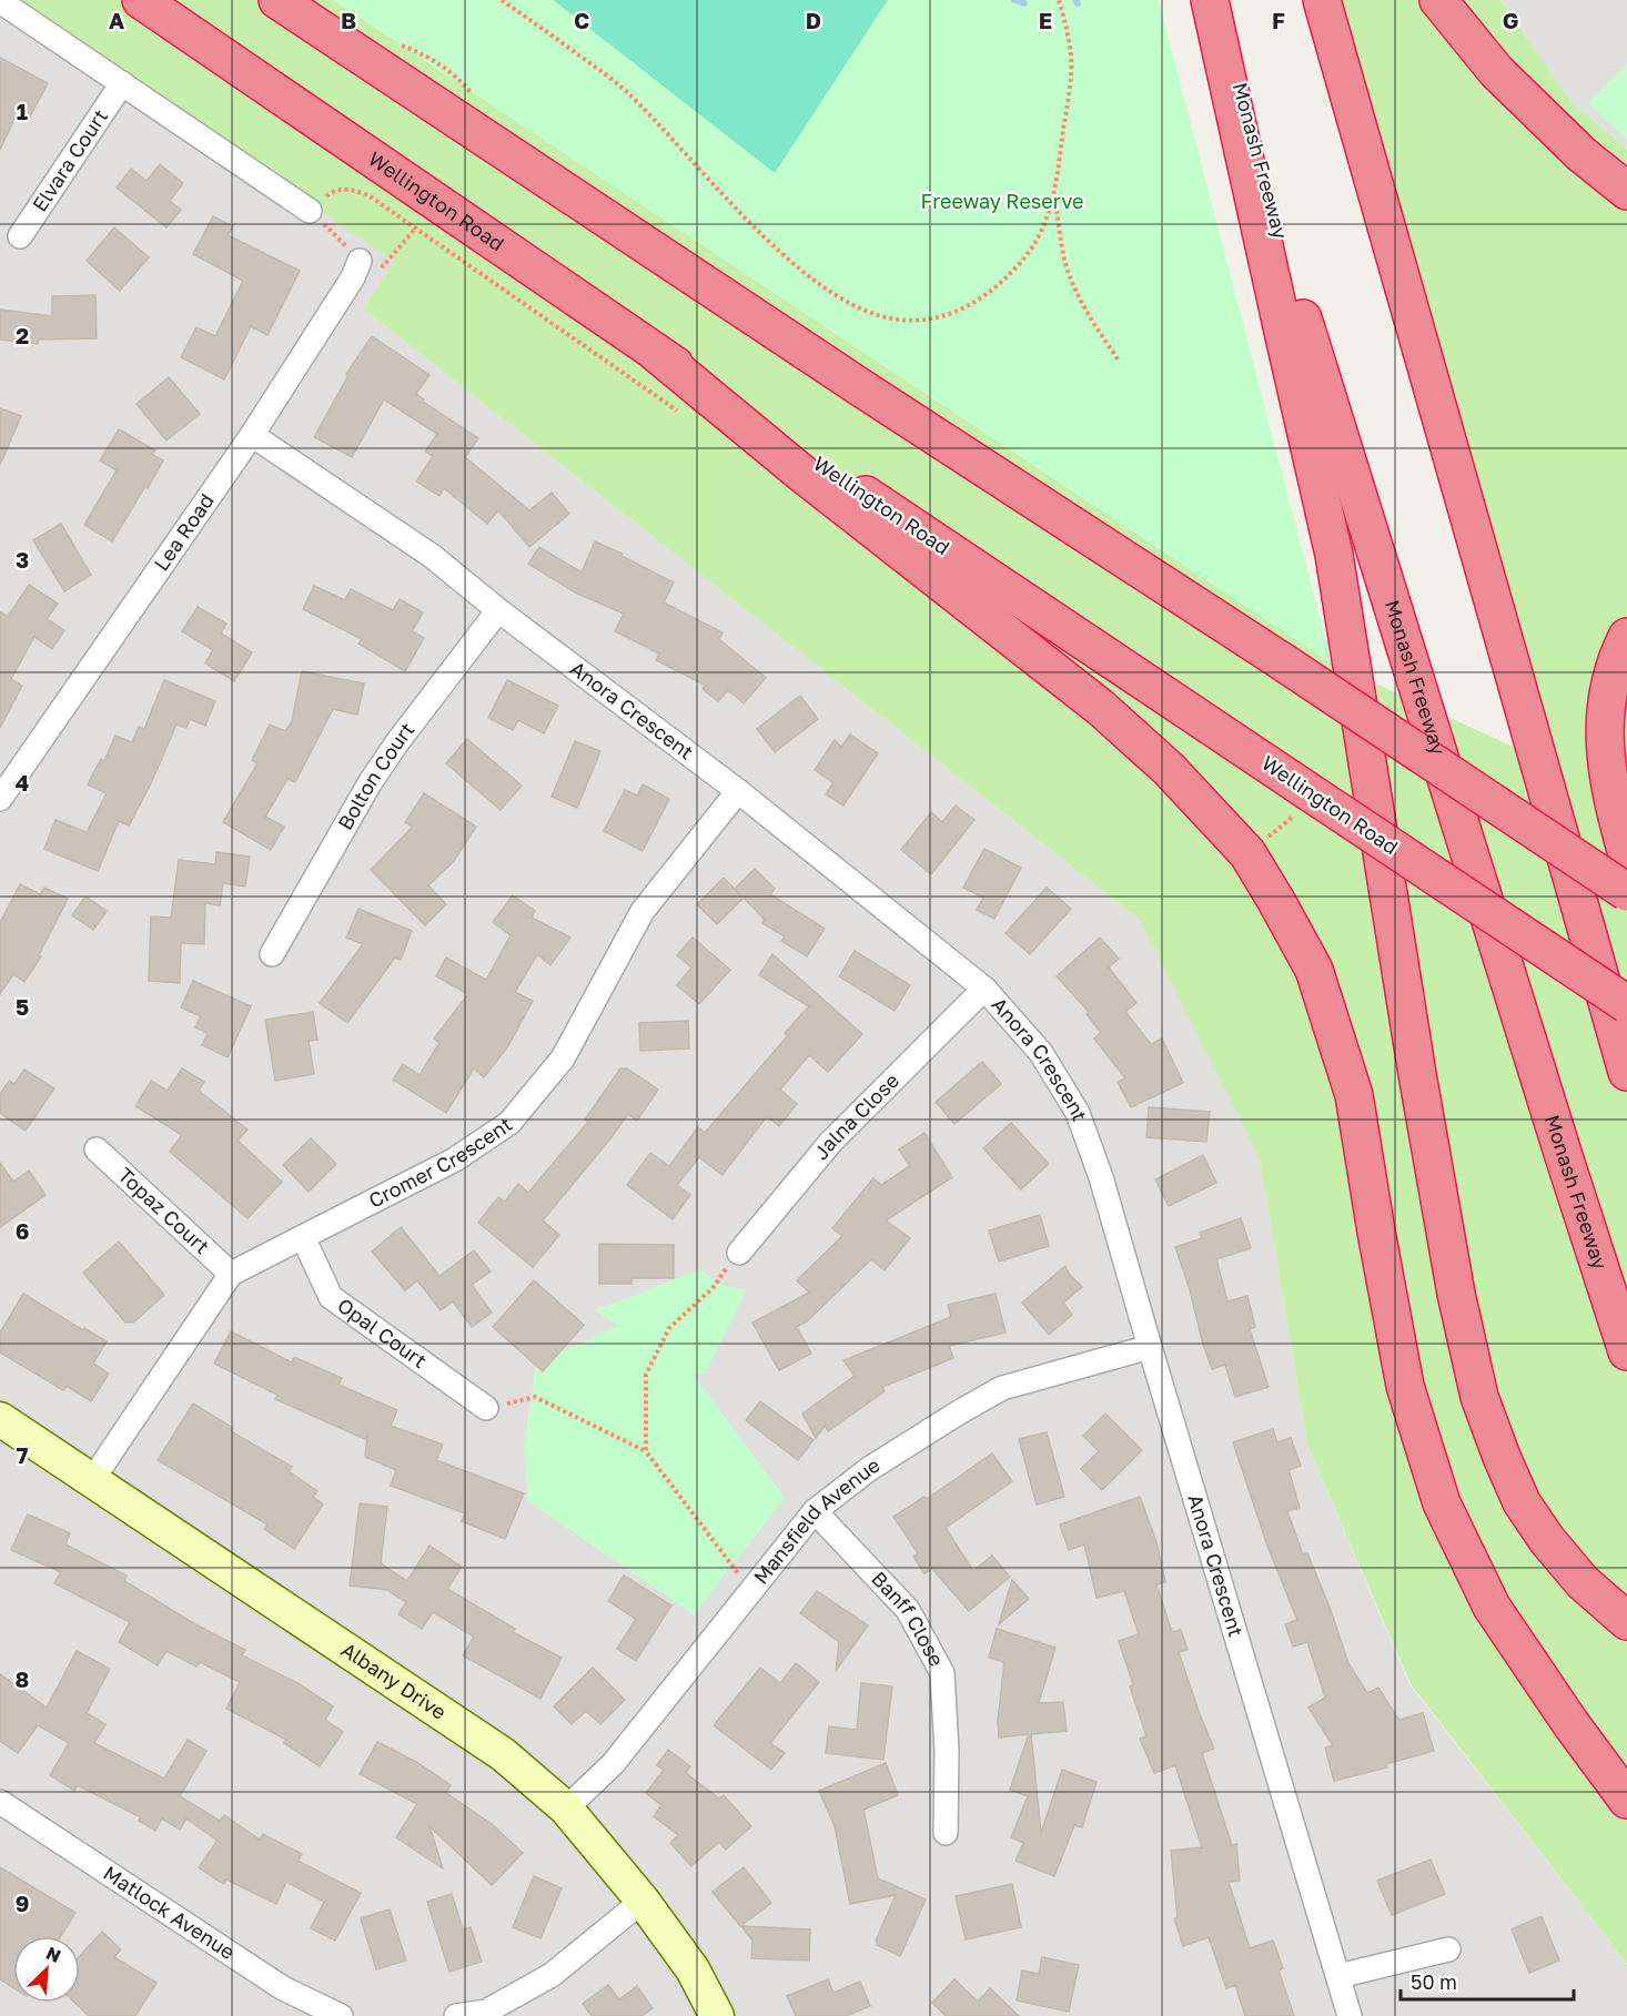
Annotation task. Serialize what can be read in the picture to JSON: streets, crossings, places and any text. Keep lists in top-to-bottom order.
{
  "streets": {
    "highway": ["Monash Freeway", "Wellington Road"],
    "street": [
      "Elvara Court",
      "Lea Road",
      "Anora Crescent",
      "Bolton Court",
      "Jalna Close",
      "Cromer Crescent",
      "Topaz Court",
      "Opal Court",
      "Mansfield Avenue",
      "Banff Close",
      "Albany Drive",
      "Matlock Avenue"
    ]
  },
  "crossings": [
    ["Lea Road", "Anora Crescent"],
    ["Anora Crescent", "Bolton Court"],
    ["Anora Crescent", "Jalna Close"],
    ["Anora Crescent", "Cromer Crescent"],
    ["Anora Crescent", "Mansfield Avenue"],
    ["Cromer Crescent", "Topaz Court"],
    ["Cromer Crescent", "Opal Court"],
    ["Cromer Crescent", "Albany Drive"],
    ["Mansfield Avenue", "Banff Close"],
    ["Mansfield Avenue", "Albany Drive"]
  ],
  "parks": ["Freeway Reserve"],
  "scale_bar": "50 m",
  "north": "top right",
  "grid": {
    "columns": [
      "A",
      "B",
      "C",
      "D",
      "E",
      "F",
      "G"
    ],
    "rows": [
      "1",
      "2",
      "3",
      "4",
      "5",
      "6",
      "7",
      "8",
      "9"
    ]
  }
}
